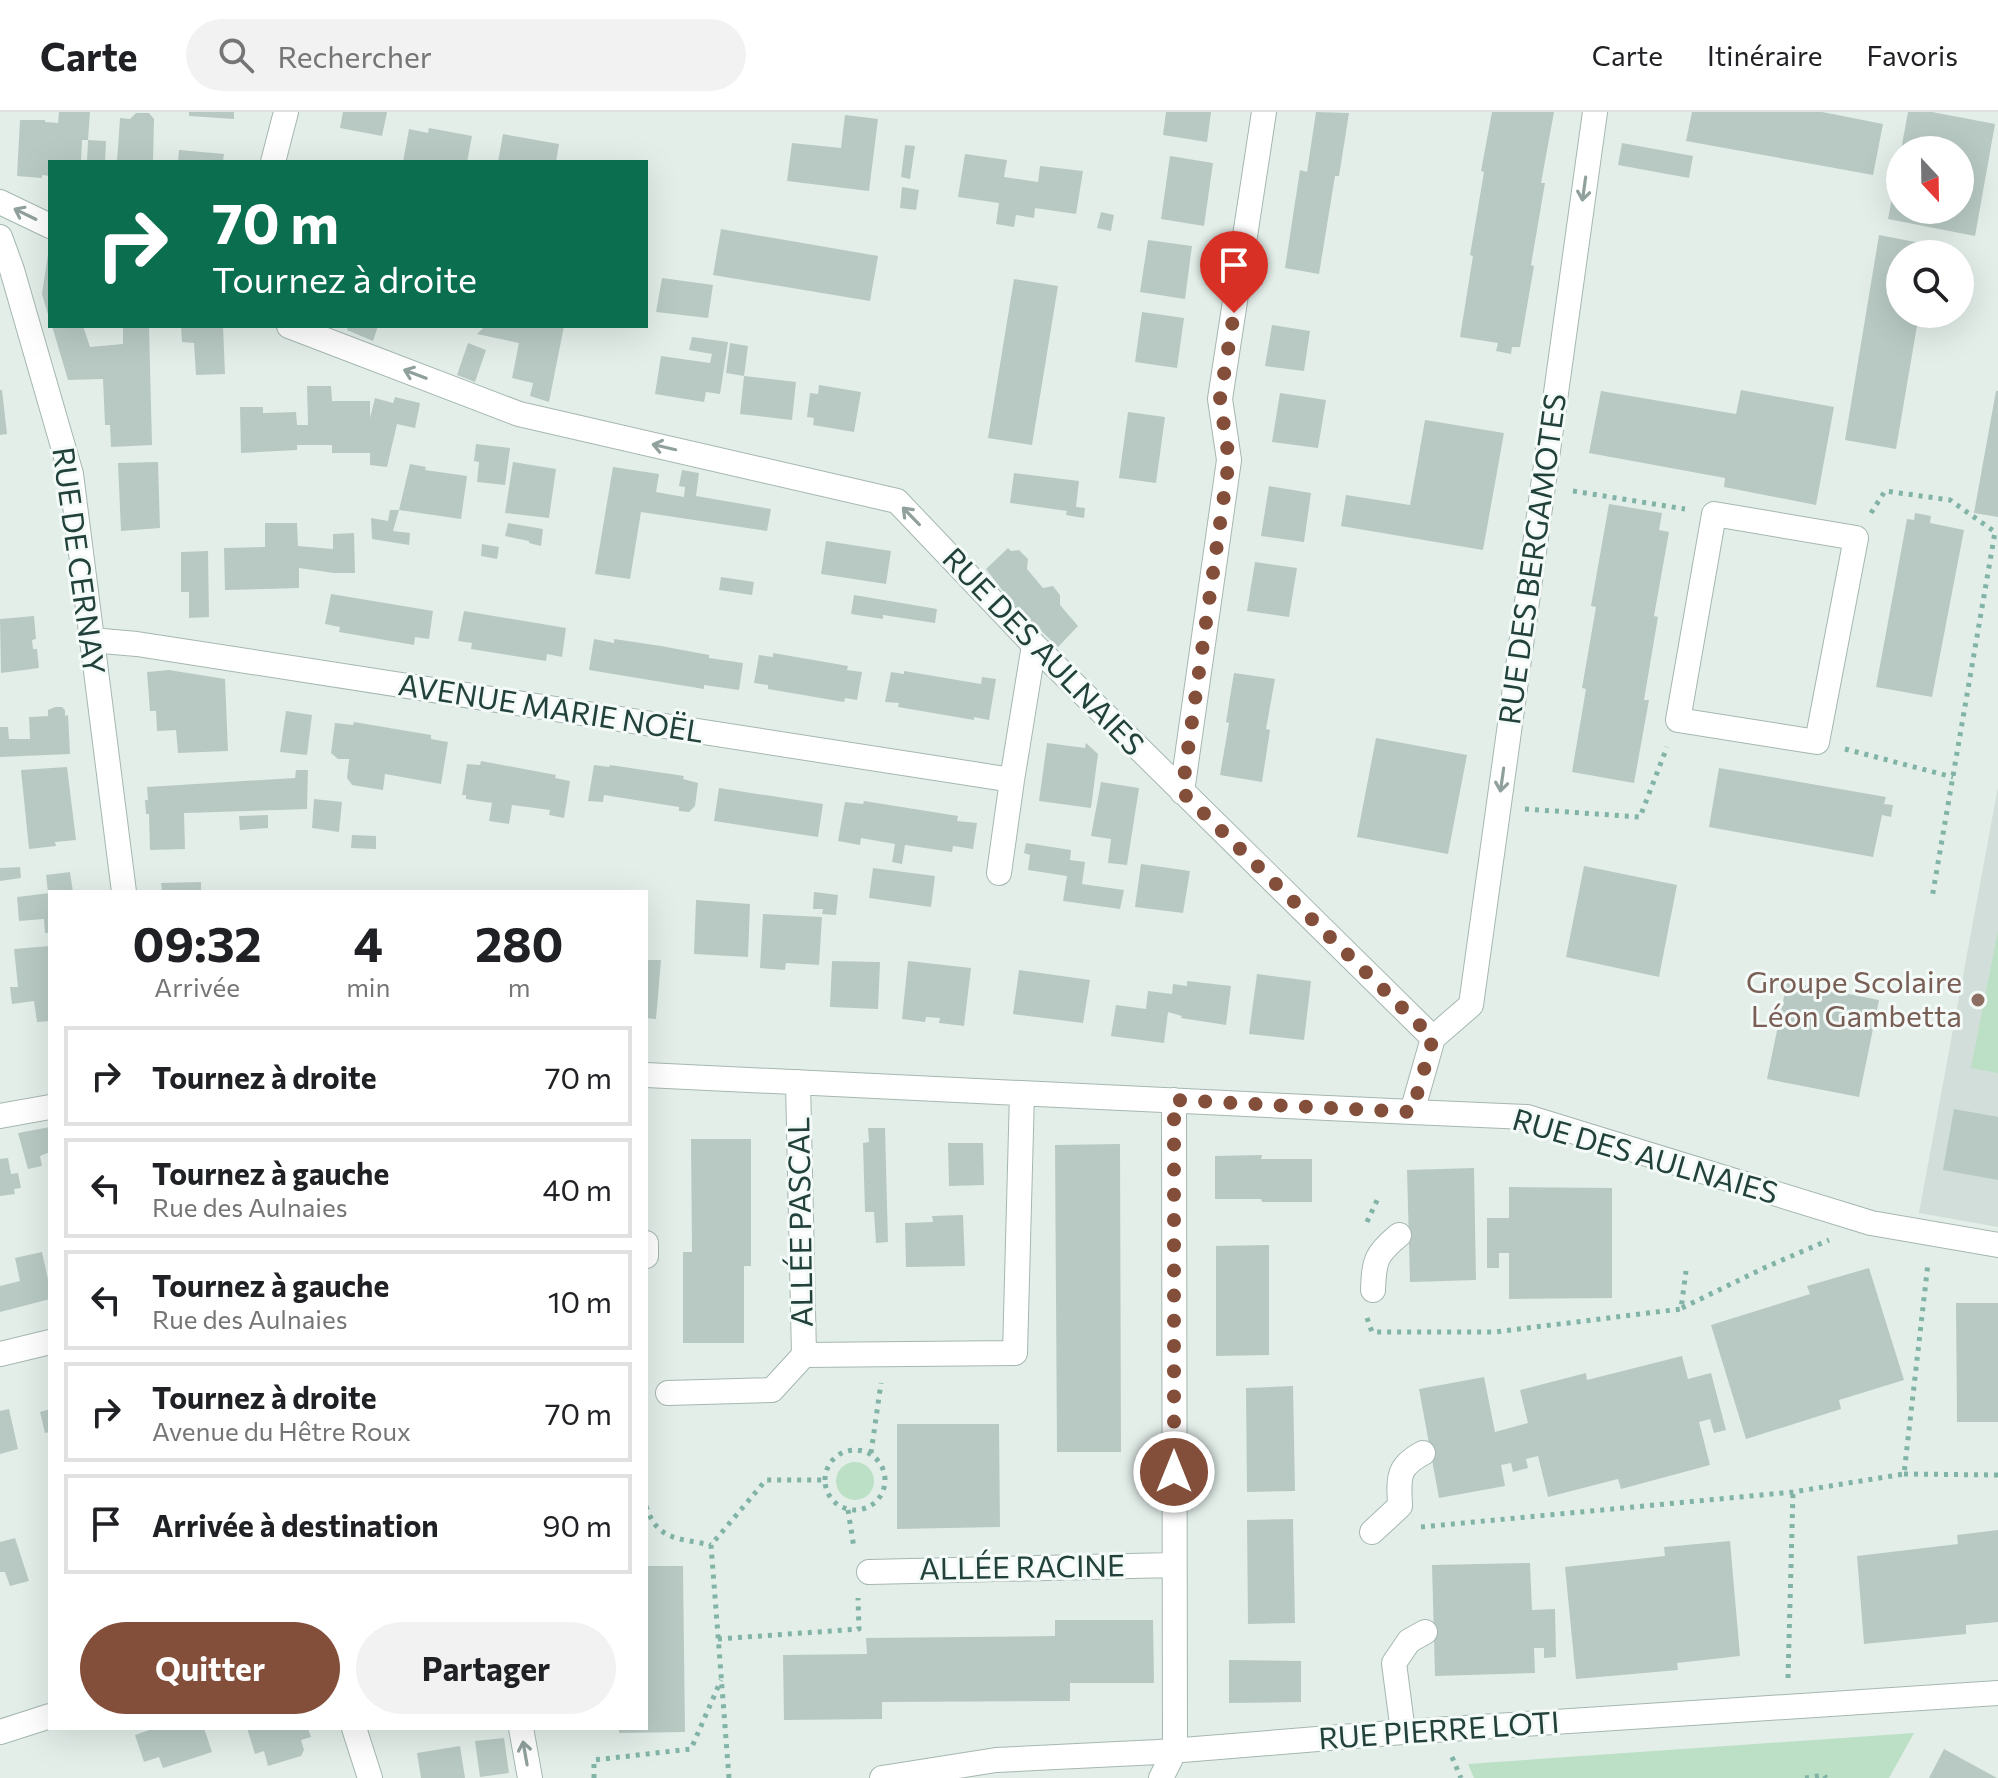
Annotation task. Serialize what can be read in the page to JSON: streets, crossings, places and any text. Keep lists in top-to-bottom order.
{
  "streets": {
    "street": [
      "RUE DES BERGAMOTES",
      "RUE DE CERNAY",
      "RUE DES AULNAIES",
      "AVENUE MARIE NOËL",
      "ALLÉE PASCAL",
      "ALLÉE RACINE",
      "RUE PIERRE LOTI"
    ]
  },
  "crossings": [
    ["RUE DES BERGAMOTES", "RUE DES AULNAIES"],
    ["RUE DE CERNAY", "AVENUE MARIE NOËL"],
    ["RUE DES AULNAIES", "ALLÉE PASCAL"]
  ],
  "one_way": ["RUE DES BERGAMOTES"],
  "places": ["Groupe Scolaire Léon Gambetta"],
  "north": "bottom",
  "page": {
    "header": "Carte",
    "search": "Rechercher",
    "nav": ["Carte", "Itinéraire", "Favoris"],
    "turn": ["70 m", "Tournez à droite"],
    "eta": [
      "09:32",
      "Arrivée",
      "4",
      "min",
      "280",
      "m"
    ],
    "list": [
      {
        "name": "Tournez à droite",
        "value": "70 m"
      },
      {
        "name": "Tournez à gauche",
        "note": "Rue des Aulnaies",
        "value": "40 m"
      },
      {
        "name": "Tournez à gauche",
        "note": "Rue des Aulnaies",
        "value": "10 m"
      },
      {
        "name": "Tournez à droite",
        "note": "Avenue du Hêtre Roux",
        "value": "70 m"
      },
      {
        "name": "Arrivée à destination",
        "value": "90 m"
      }
    ],
    "buttons": ["Quitter", "Partager"]
  }
}
